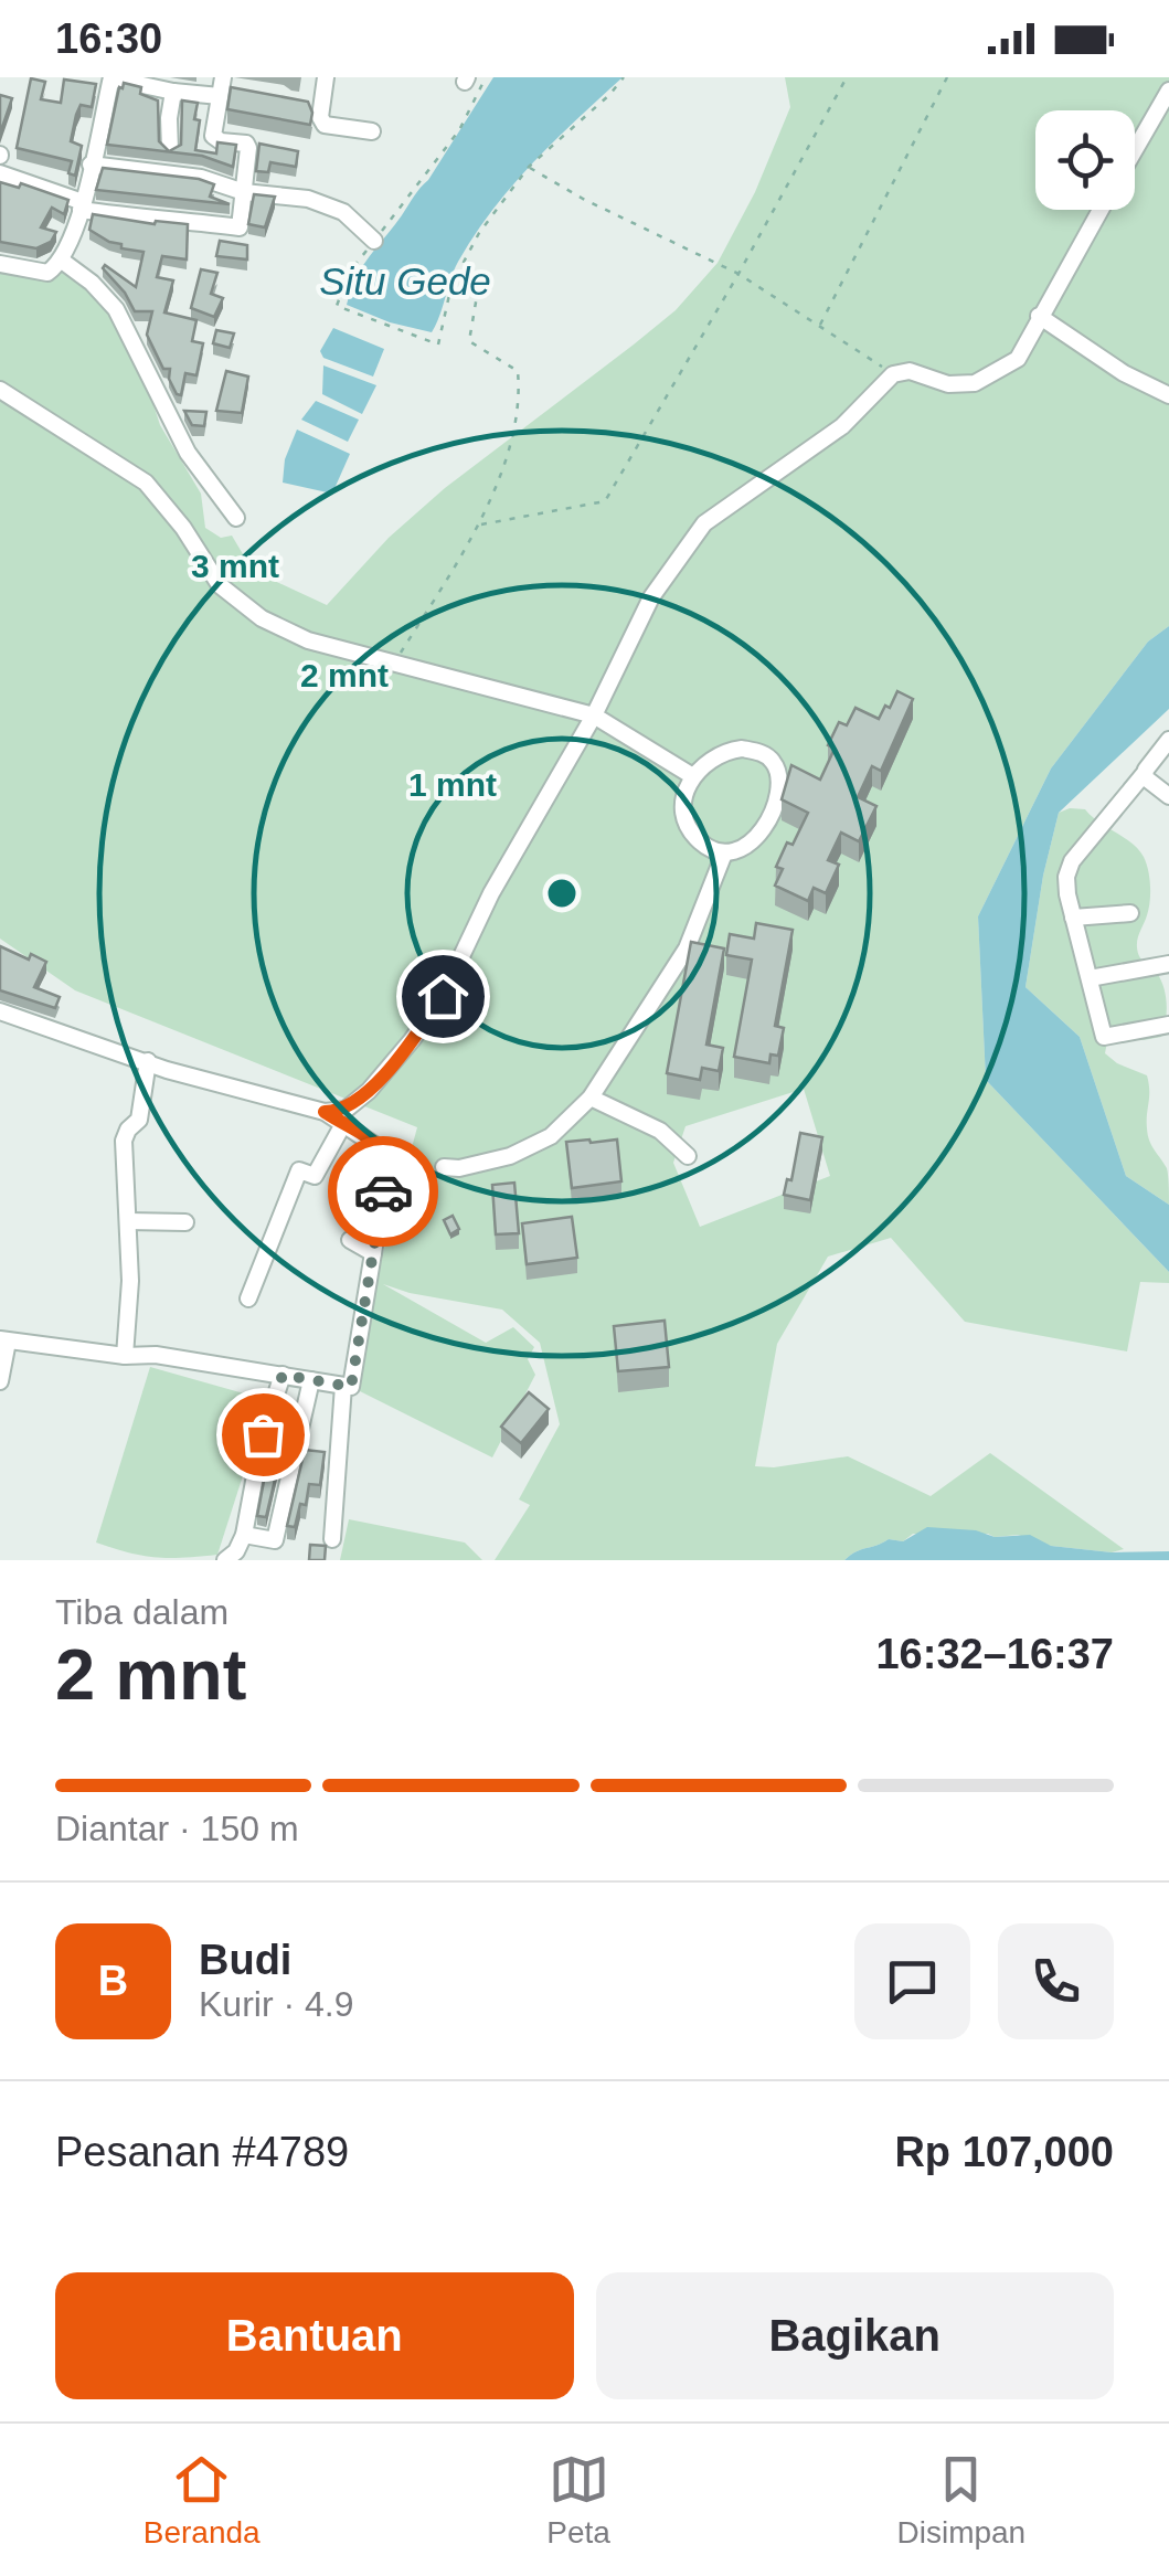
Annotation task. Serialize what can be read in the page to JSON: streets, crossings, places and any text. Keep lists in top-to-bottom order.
{
  "water": ["Situ Gede"],
  "page": {
    "status": "16:30",
    "heading": ["2 mnt", "Tiba dalam", "16:32–16:37"],
    "panel": [
      "Budi",
      "Kurir · 4.9",
      "Pesanan #4789",
      "Rp 107,000"
    ],
    "bar": "Diantar · 150 m",
    "round": "B",
    "buttons": ["Bantuan", "Bagikan"],
    "tabs": ["Beranda", "Peta", "Disimpan"]
  },
  "rings": ["3 mnt", "2 mnt", "1 mnt"]
}
